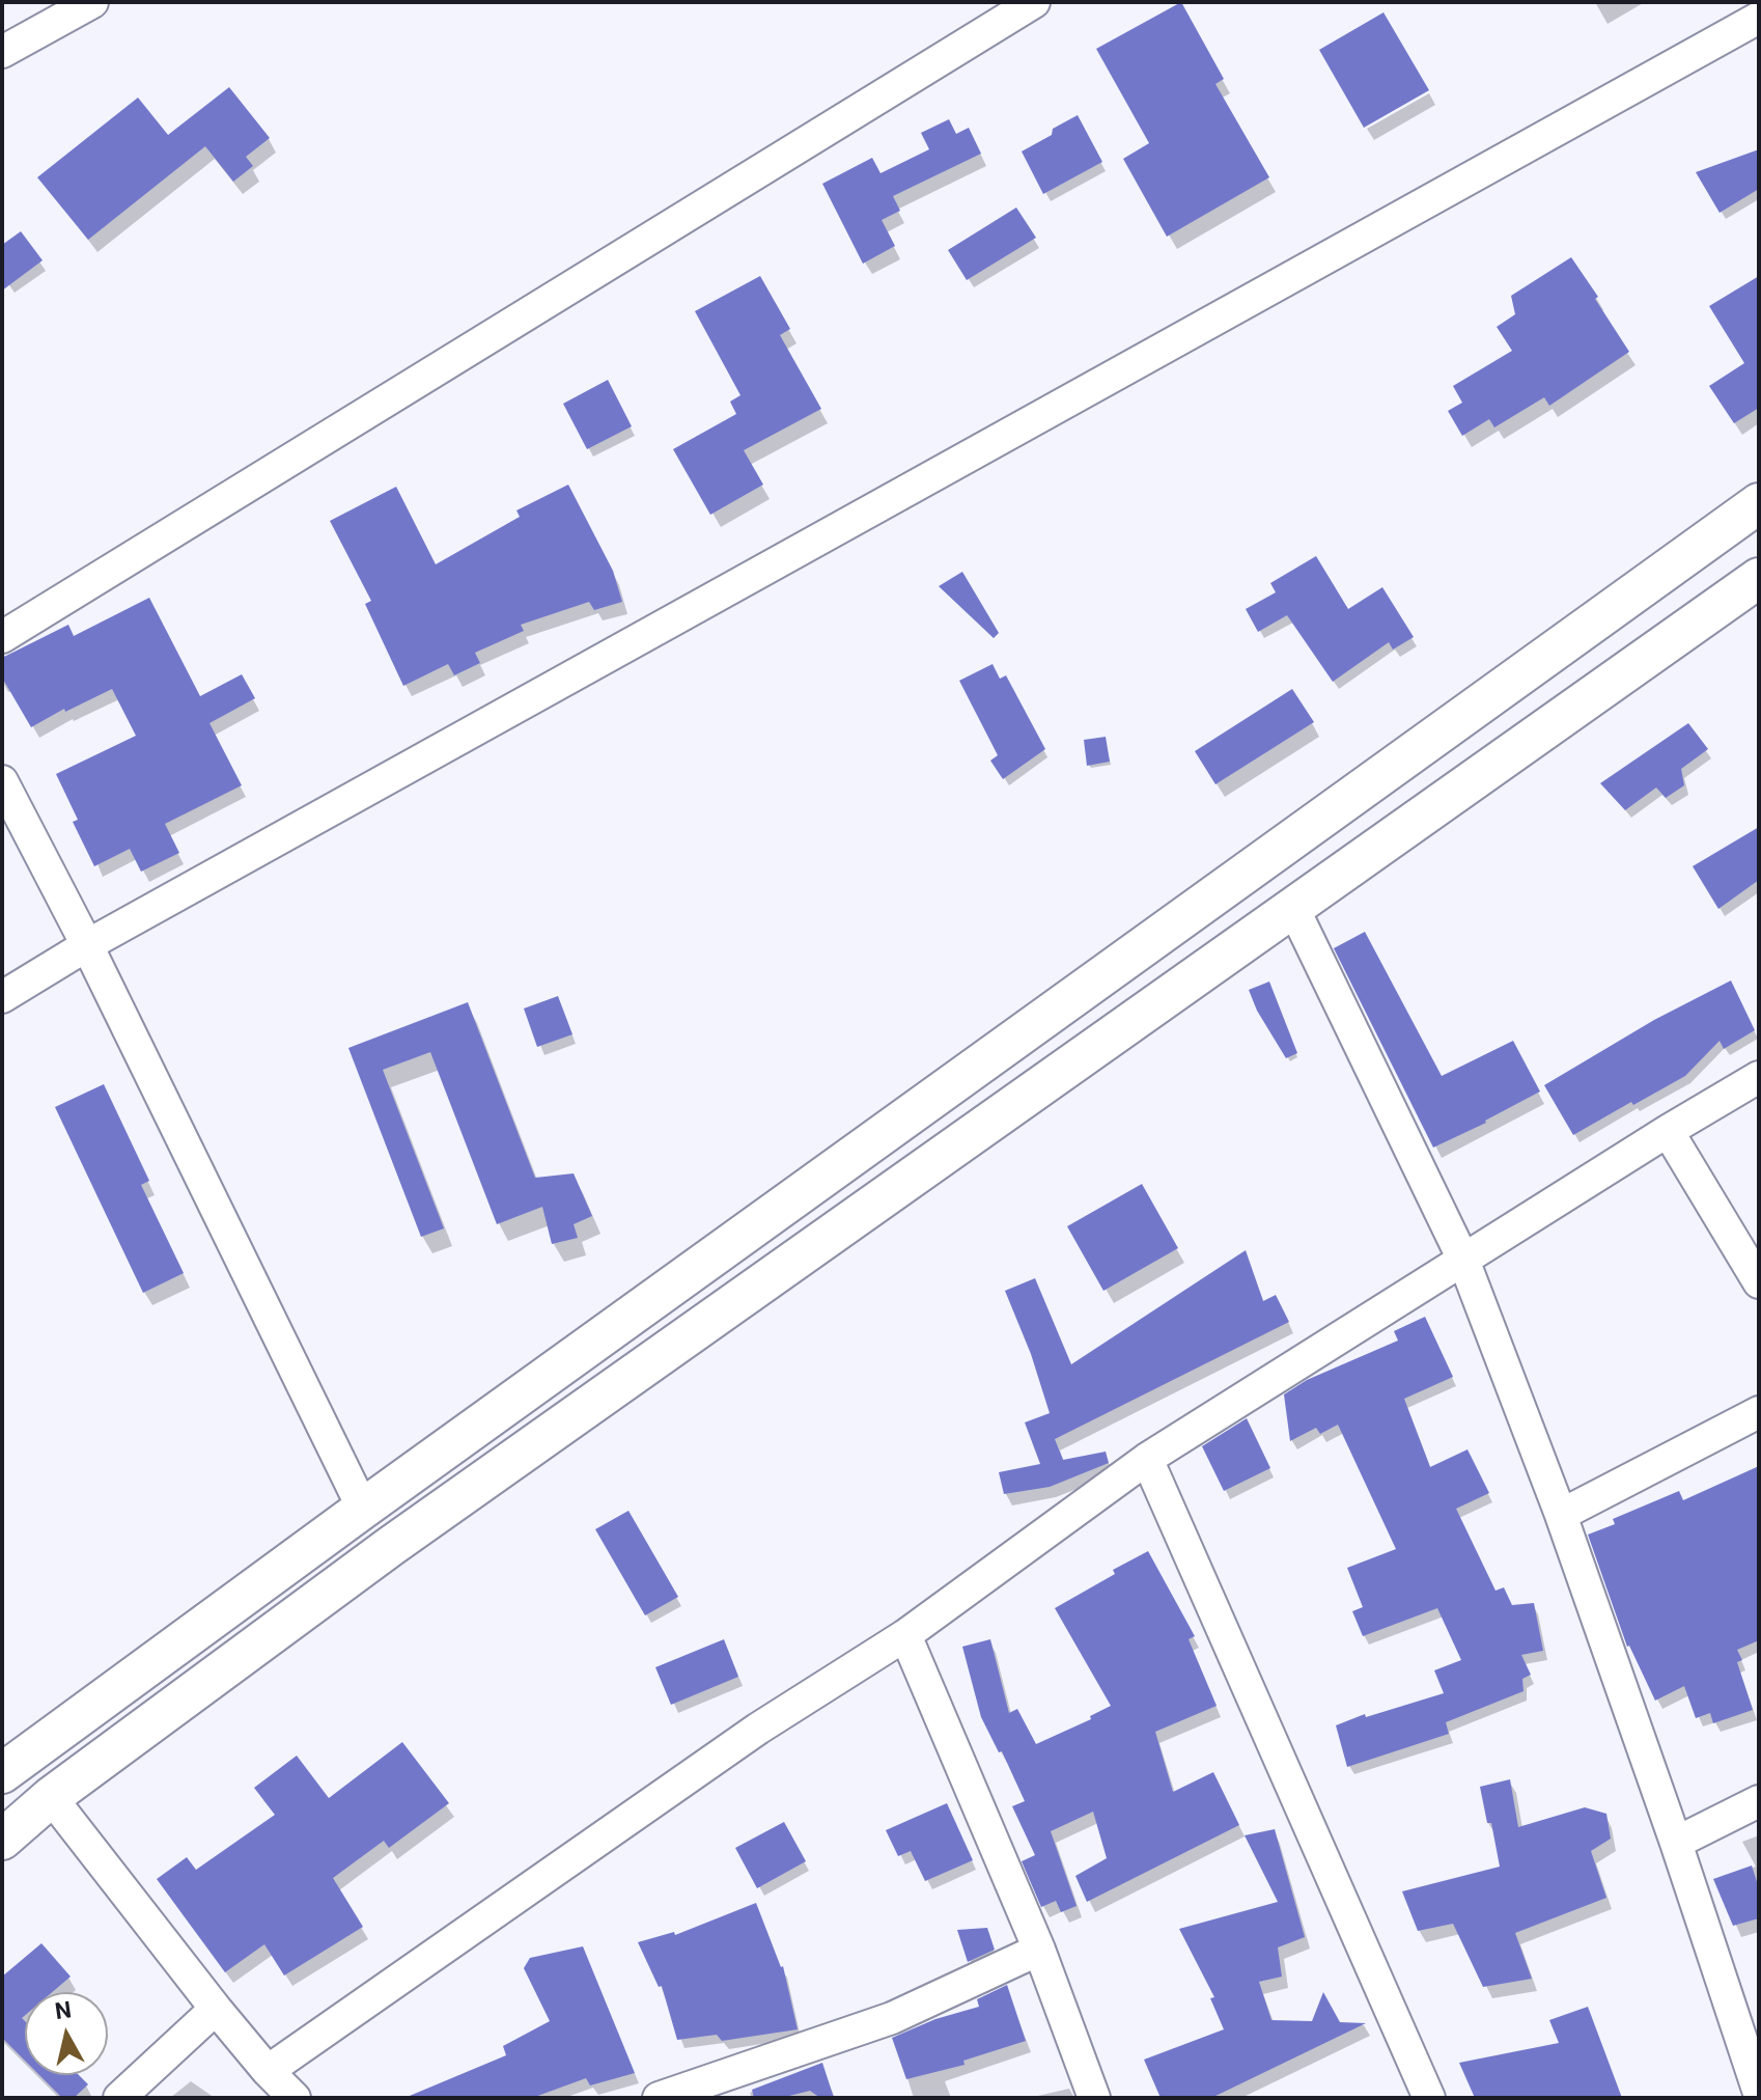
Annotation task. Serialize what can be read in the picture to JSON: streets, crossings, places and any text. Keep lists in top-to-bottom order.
{
  "north": "top"
}
